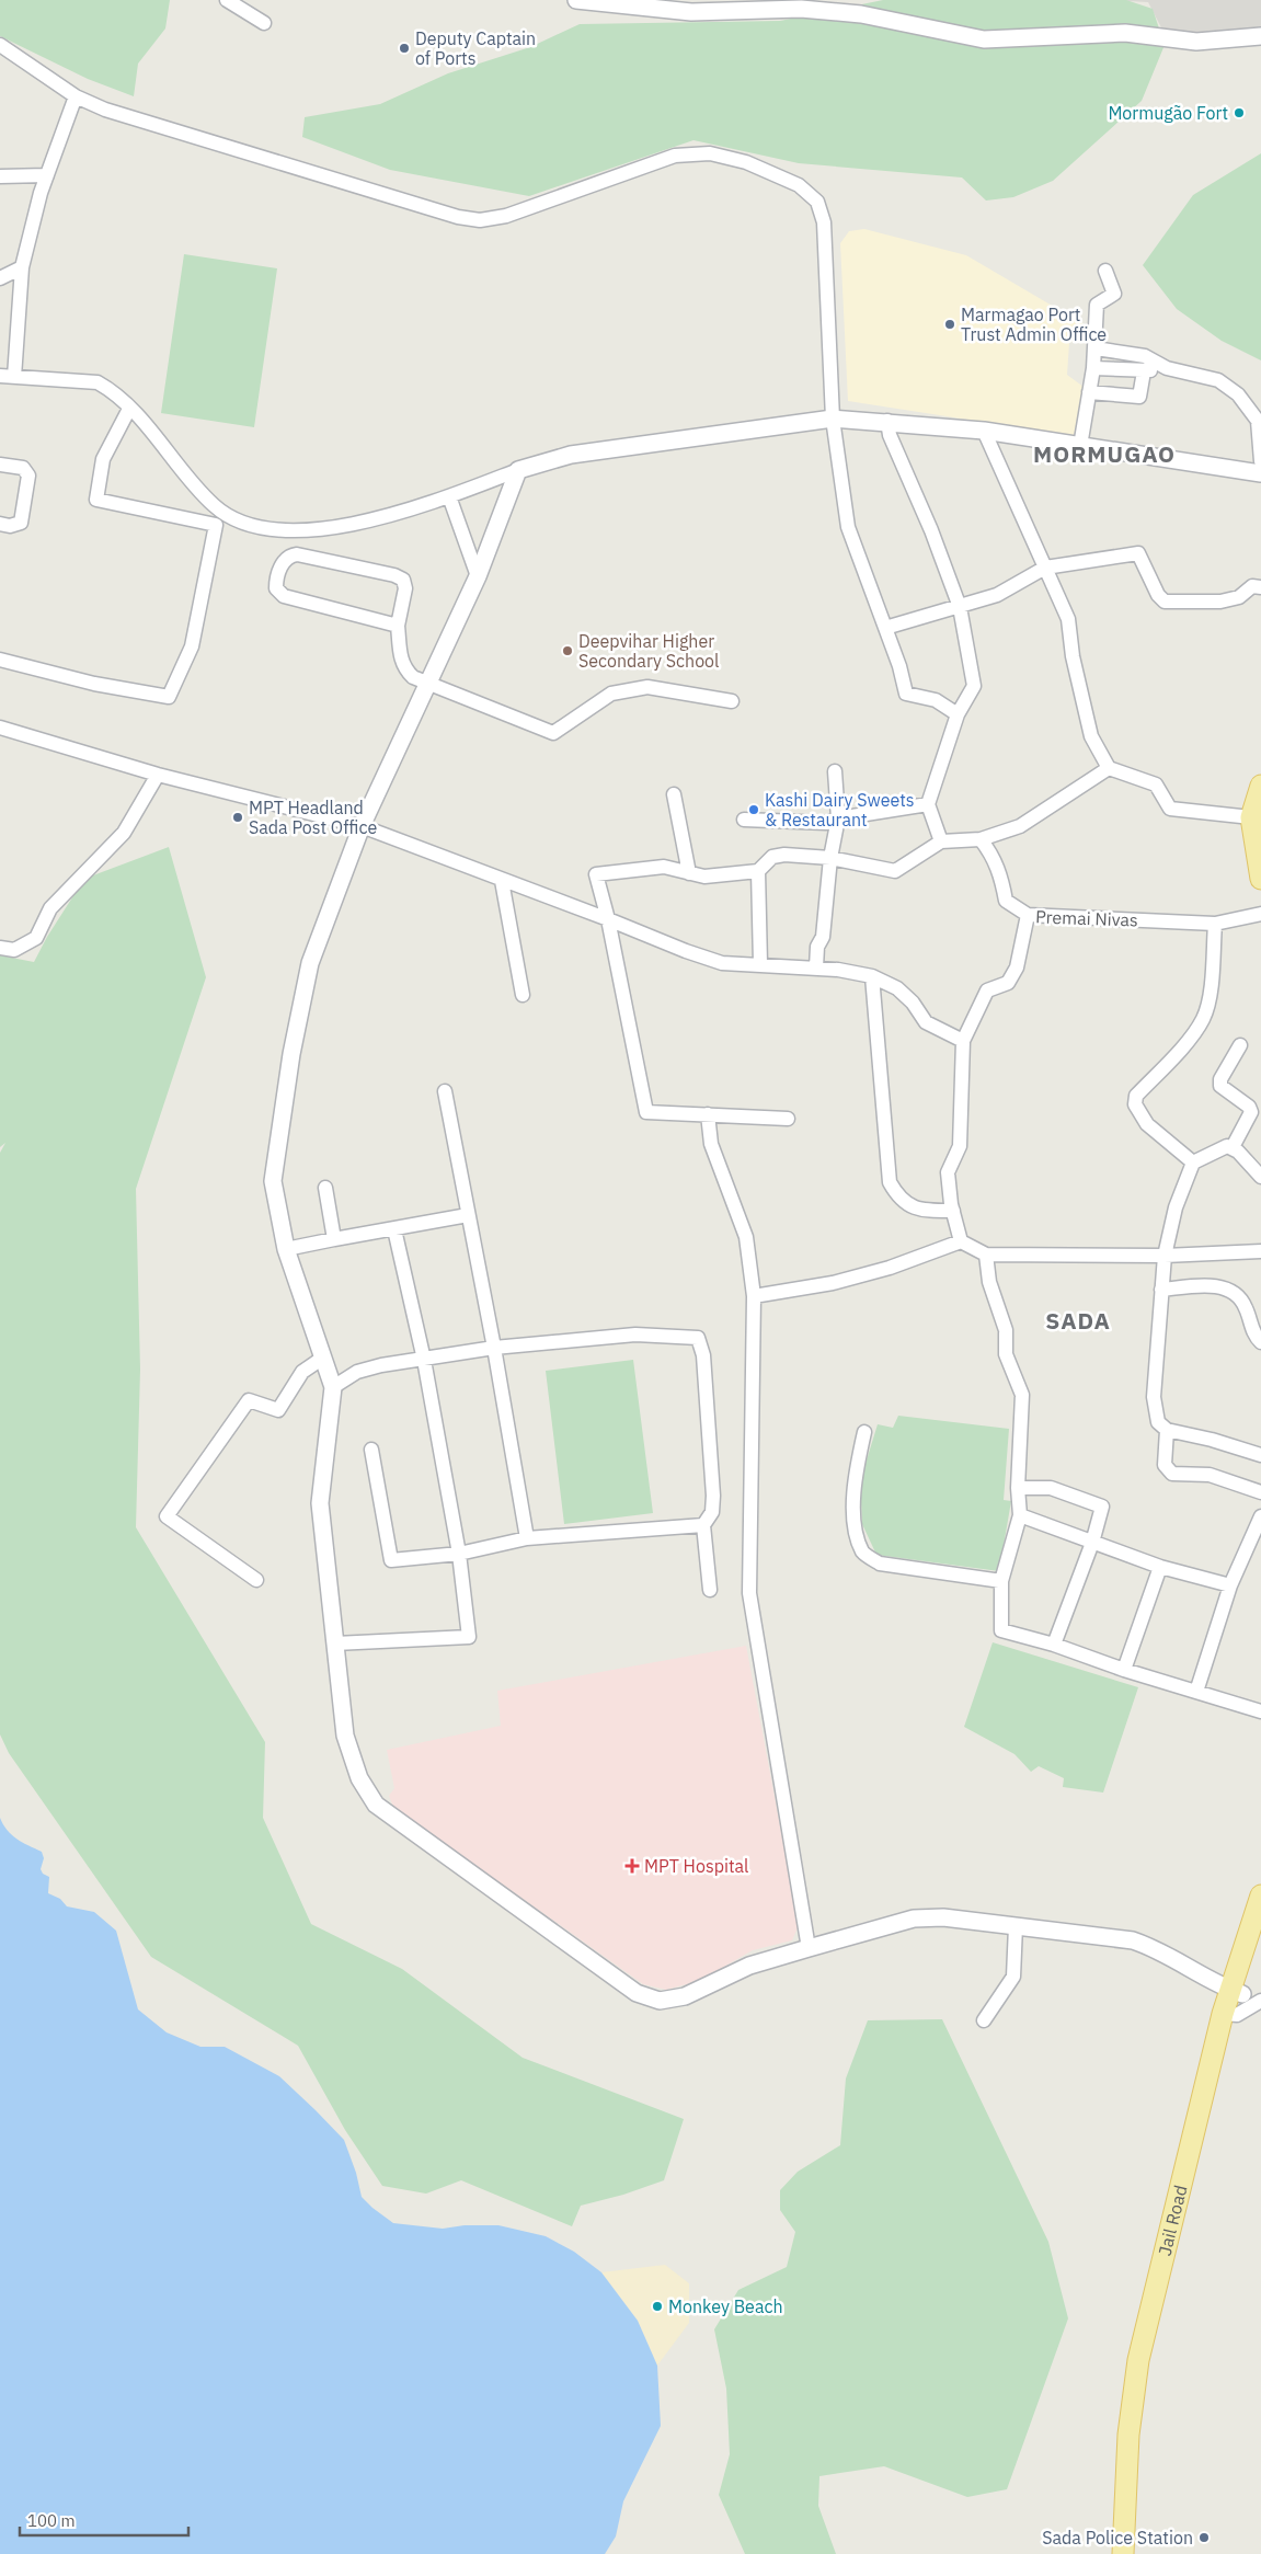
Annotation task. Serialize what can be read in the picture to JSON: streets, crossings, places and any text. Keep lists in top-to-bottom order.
{
  "streets": {
    "main road": ["Jail Road"],
    "street": ["Premai Nivas"]
  },
  "districts": ["MORMUGAO", "SADA"],
  "places": {
    "other": [
      "Deputy Captain of Ports",
      "Mormugão Fort",
      "Marmagao Port Trust Admin Office",
      "Deepvihar Higher Secondary School",
      "Kashi Dairy Sweets & Restaurant",
      "MPT Headland Sada Post Office",
      "Monkey Beach",
      "Sada Police Station"
    ],
    "health": ["MPT Hospital"]
  },
  "scale_bar": "100 m"
}
